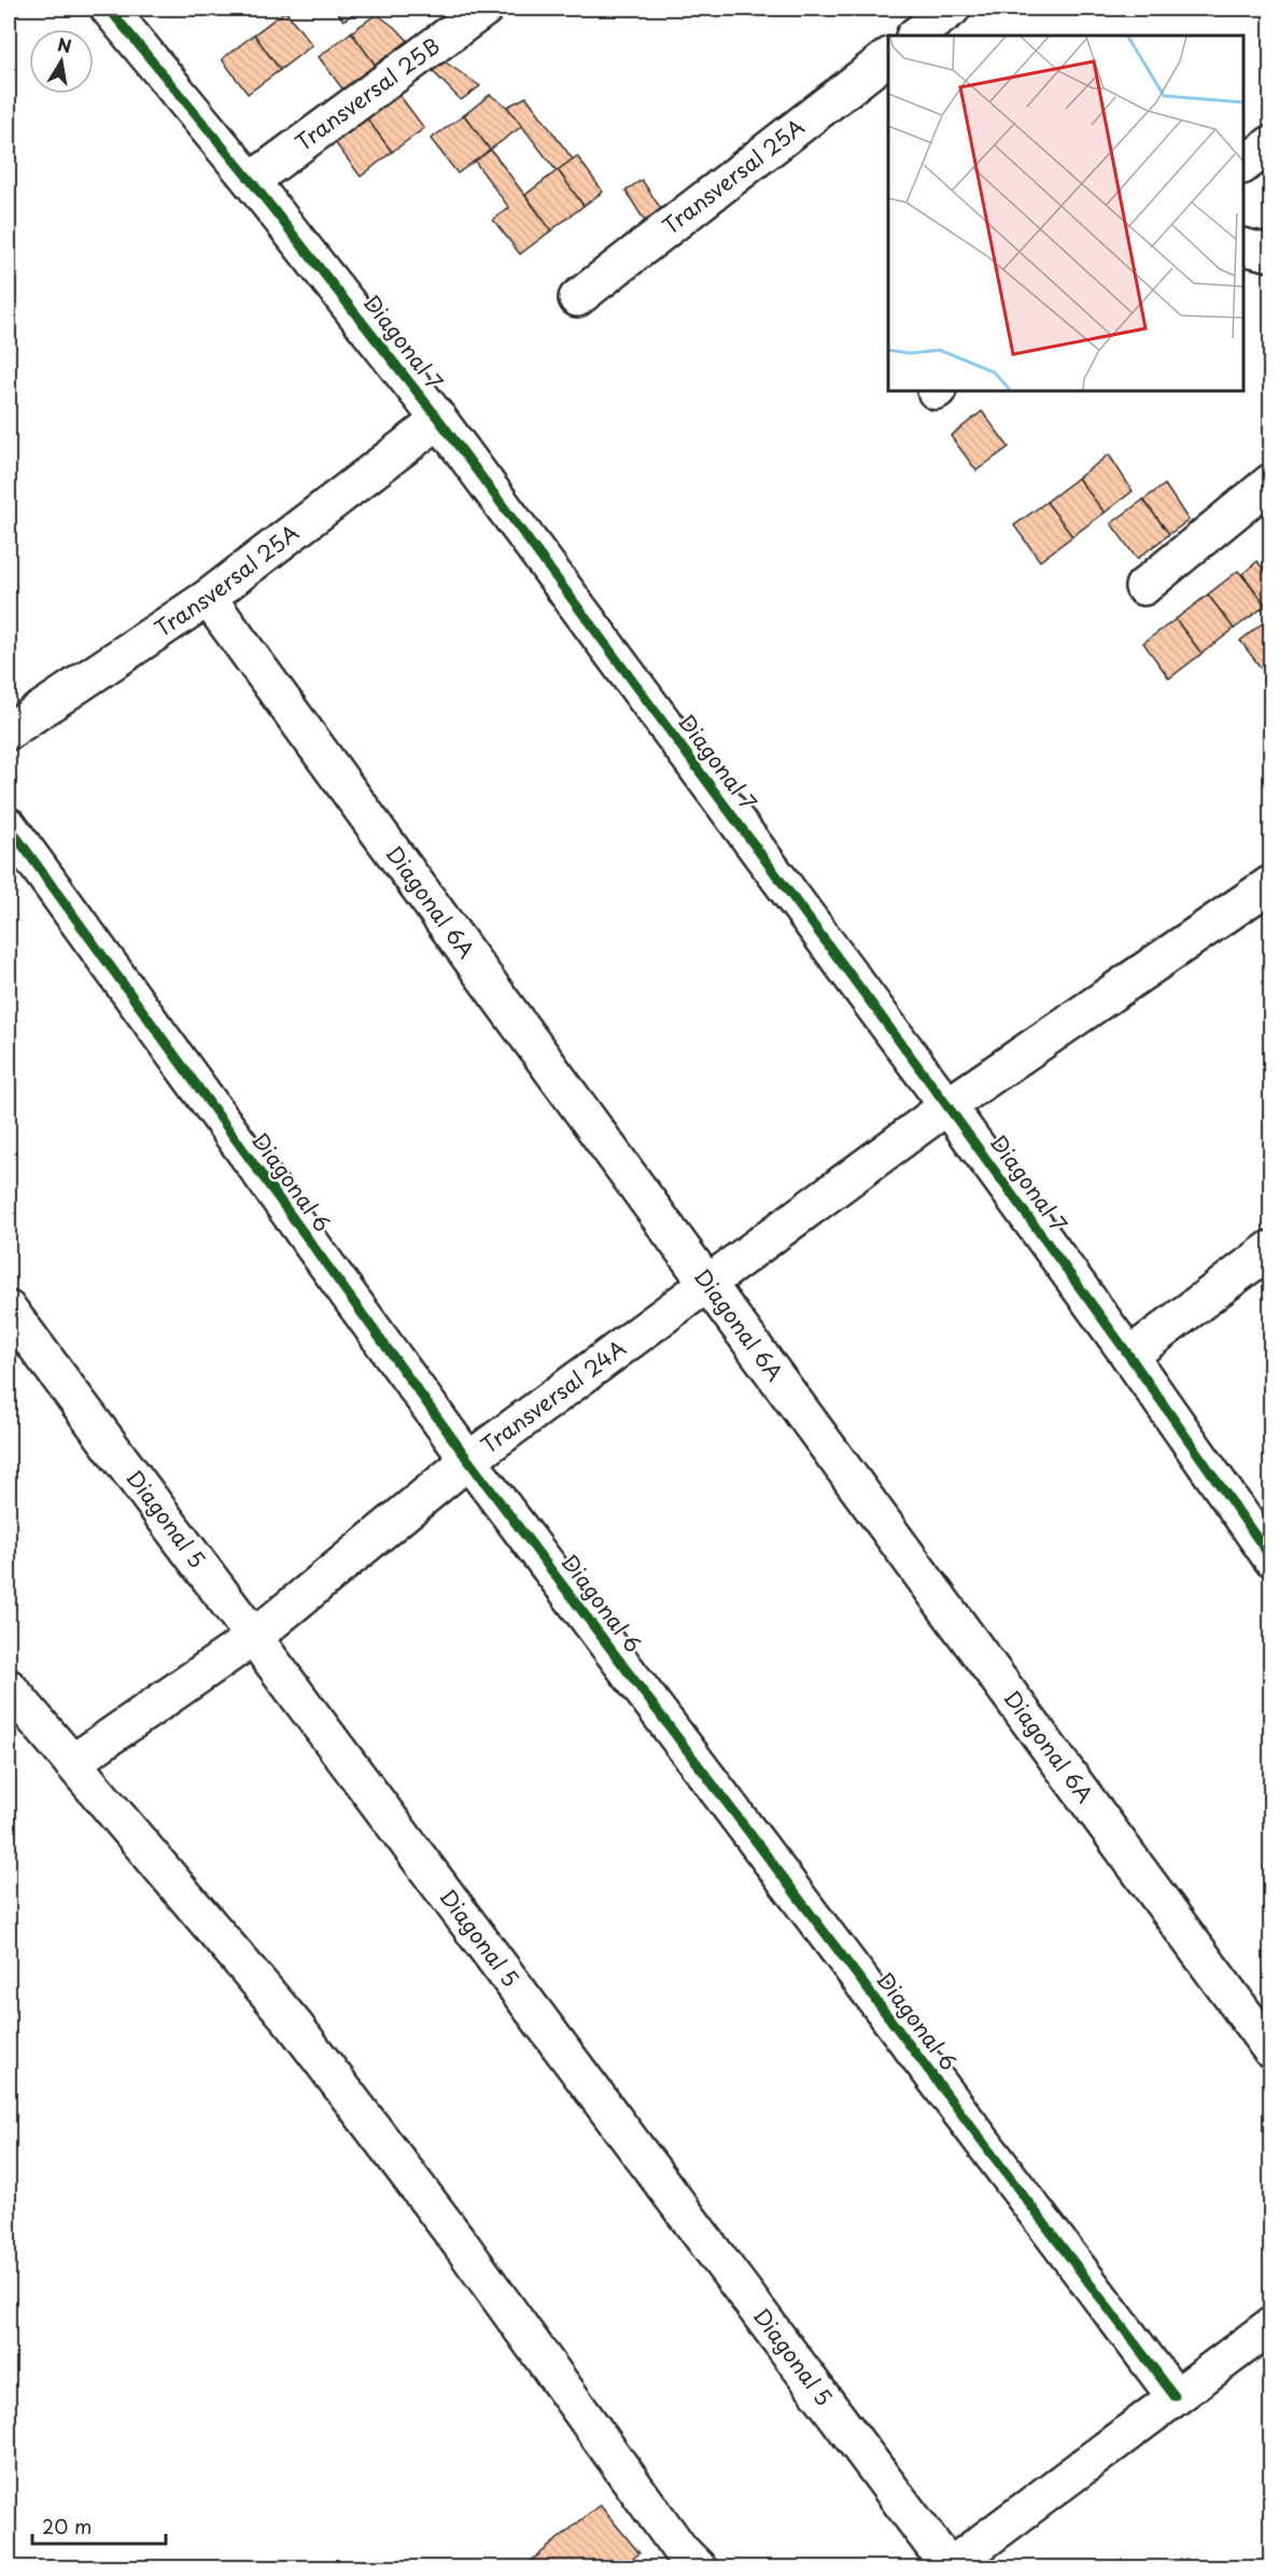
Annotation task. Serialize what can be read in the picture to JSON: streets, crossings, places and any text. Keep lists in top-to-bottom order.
{
  "streets": {
    "street": [
      "Transversal 25B",
      "Transversal 25A",
      "Diagonal 7",
      "Diagonal 6A",
      "Diagonal 6",
      "Transversal 24A",
      "Diagonal 5"
    ]
  },
  "crossings": [
    ["Transversal 25B", "Diagonal 7"],
    ["Transversal 25A", "Diagonal 7"],
    ["Transversal 25A", "Diagonal 6A"],
    ["Diagonal 7", "Transversal 24A"],
    ["Diagonal 6A", "Transversal 24A"],
    ["Diagonal 6", "Transversal 24A"],
    ["Transversal 24A", "Diagonal 5"]
  ],
  "scale_bar": "20 m",
  "north": "top"
}
